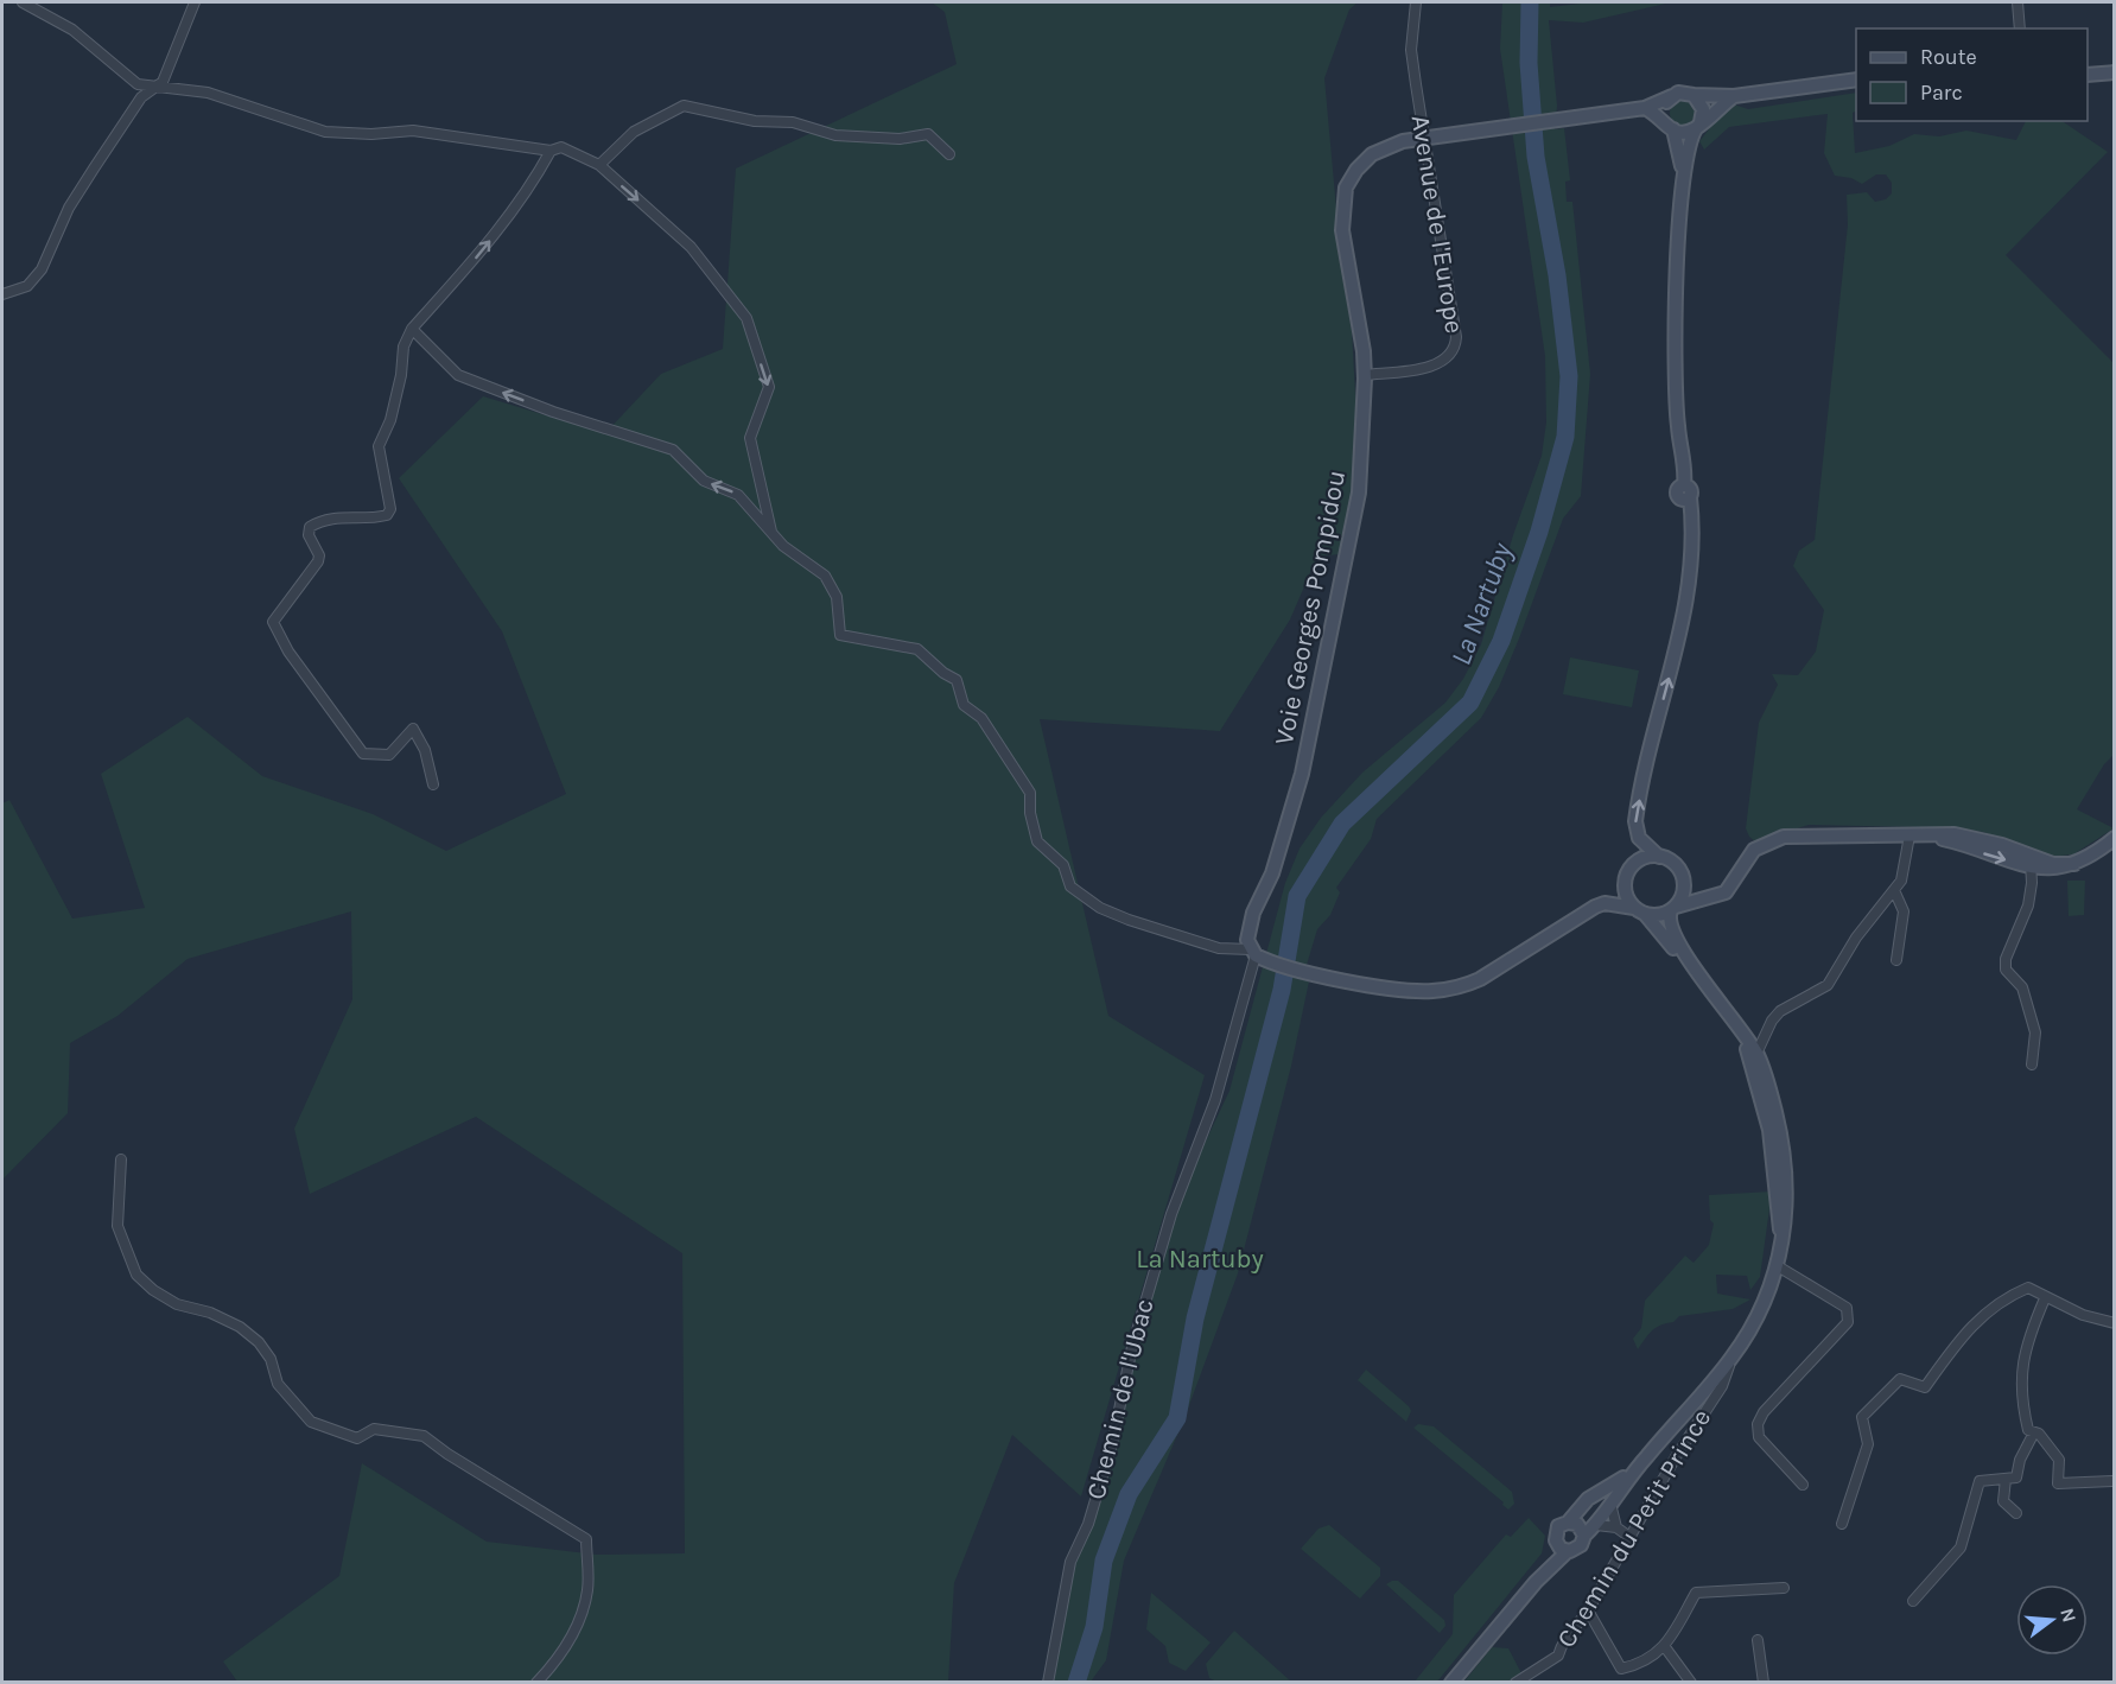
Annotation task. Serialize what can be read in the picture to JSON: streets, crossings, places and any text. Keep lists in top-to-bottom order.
{
  "streets": {
    "main road": ["Voie Georges Pompidou"],
    "street": ["Avenue de l'Europe", "Chemin de l'Ubac", "Chemin du Petit Prince"]
  },
  "crossings": [
    ["Avenue de l'Europe", "Voie Georges Pompidou"],
    ["Voie Georges Pompidou", "Chemin de l'Ubac"]
  ],
  "water": ["La Nartuby"],
  "parks": ["La Nartuby"],
  "legend": ["Route", "Parc"],
  "north": "right"
}
